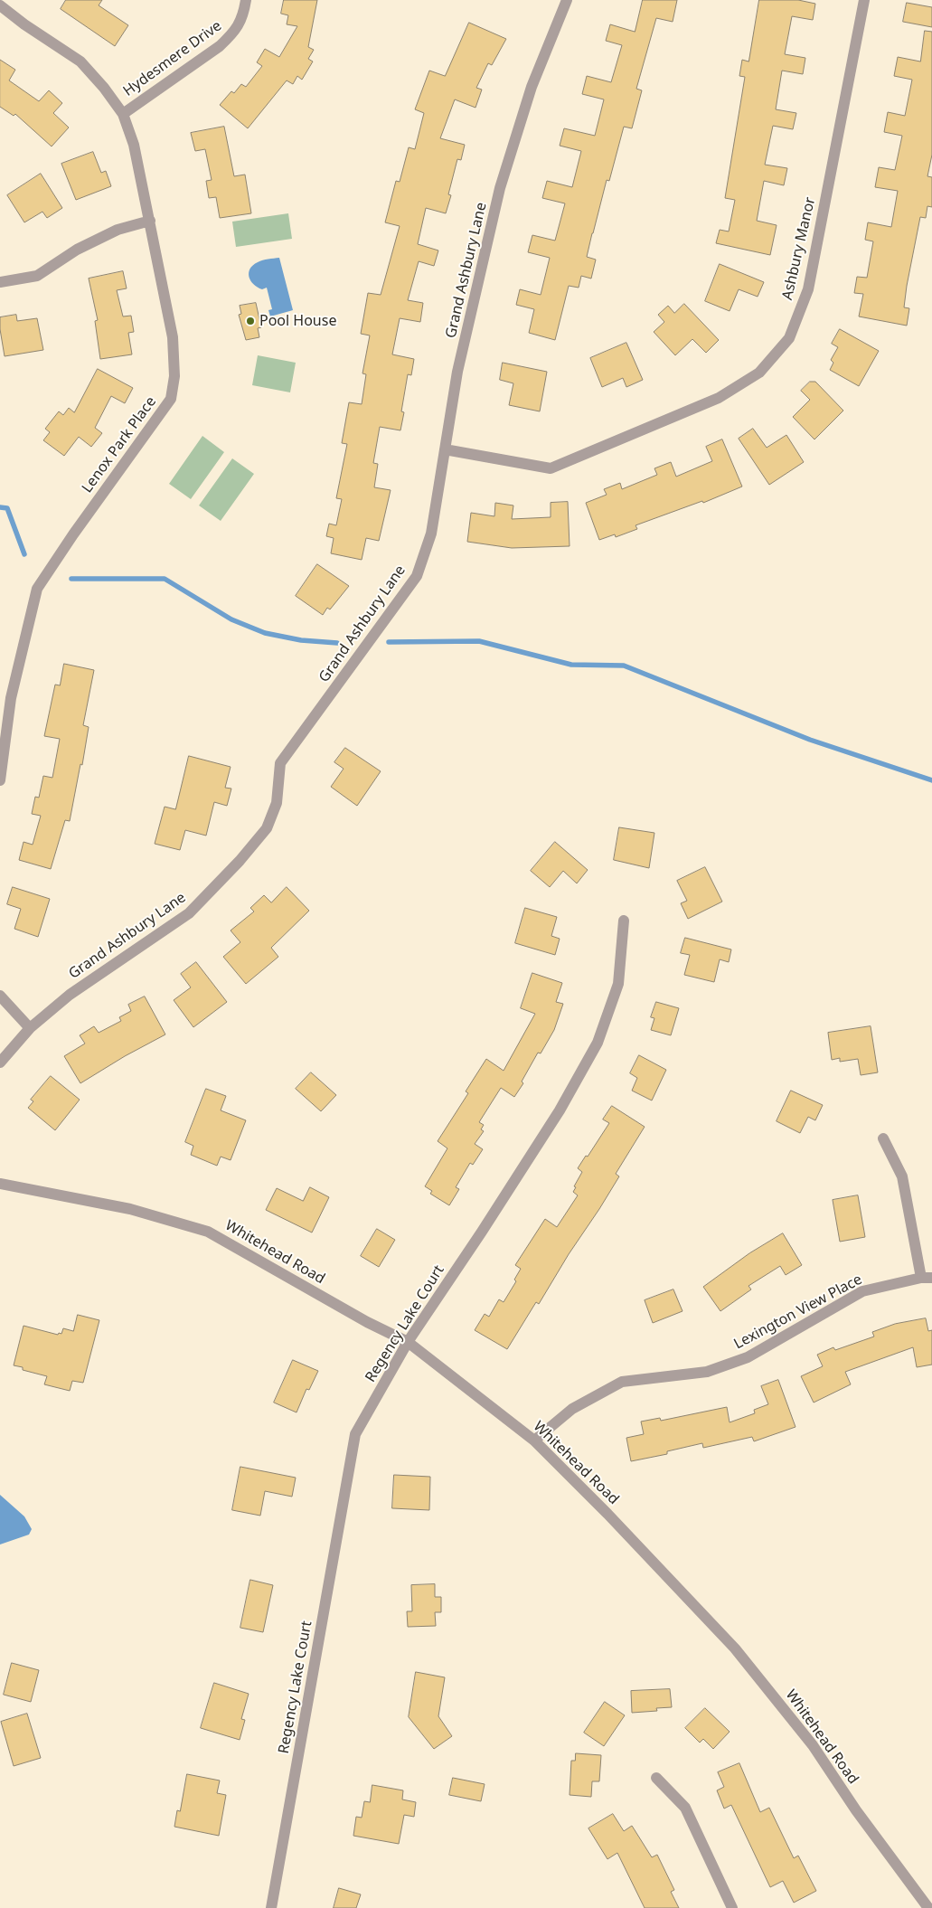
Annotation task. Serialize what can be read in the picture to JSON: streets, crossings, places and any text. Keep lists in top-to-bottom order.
{
  "streets": {
    "street": [
      "Hydesmere Drive",
      "Ashbury Manor",
      "Grand Ashbury Lane",
      "Lenox Park Place",
      "Whitehead Road",
      "Lexington View Place",
      "Regency Lake Court"
    ]
  },
  "crossings": [
    ["Hydesmere Drive", "Lenox Park Place"],
    ["Ashbury Manor", "Grand Ashbury Lane"],
    ["Whitehead Road", "Lexington View Place"],
    ["Whitehead Road", "Regency Lake Court"]
  ],
  "places": ["Pool House"]
}
